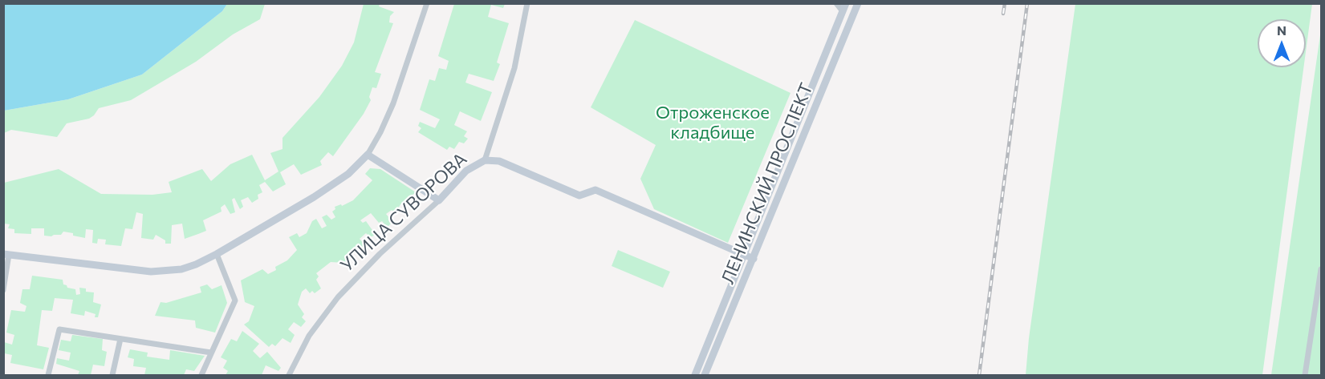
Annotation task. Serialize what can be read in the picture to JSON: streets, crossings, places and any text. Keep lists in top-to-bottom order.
{
  "streets": {
    "street": ["ЛЕНИНСКИЙ ПРОСПЕКТ", "УЛИЦА СУВОРОВА"]
  },
  "parks": ["Отроженское кладбище"],
  "north": "top"
}
